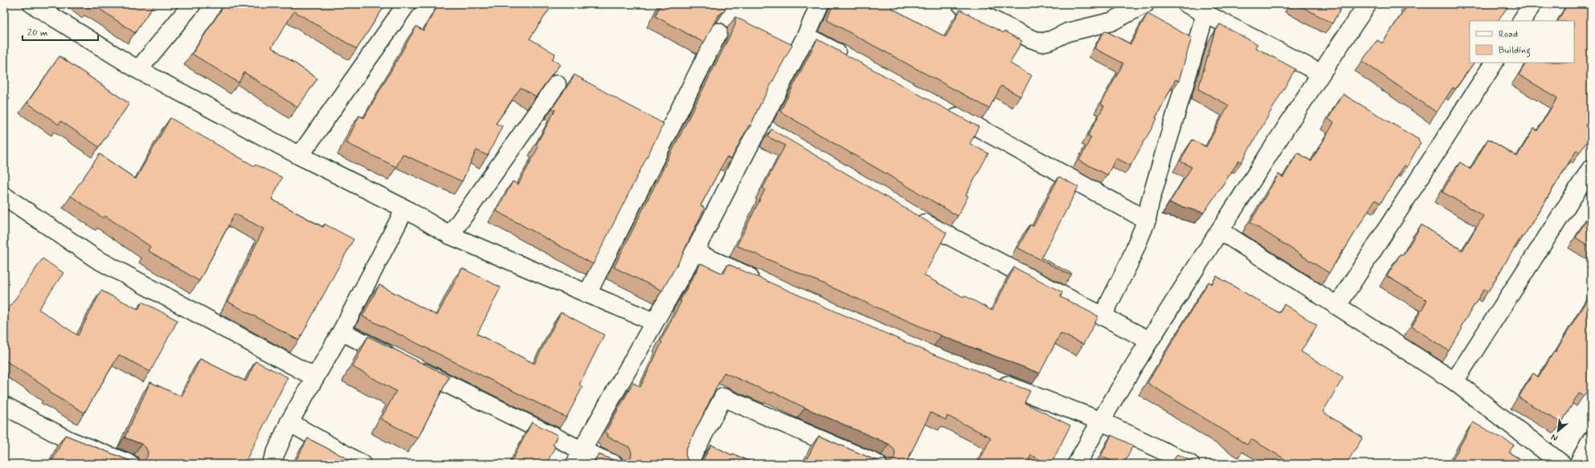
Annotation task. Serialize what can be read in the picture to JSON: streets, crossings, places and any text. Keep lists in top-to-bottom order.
{
  "legend": ["Road", "Building"],
  "scale_bar": "20 m",
  "north": "bottom left"
}
